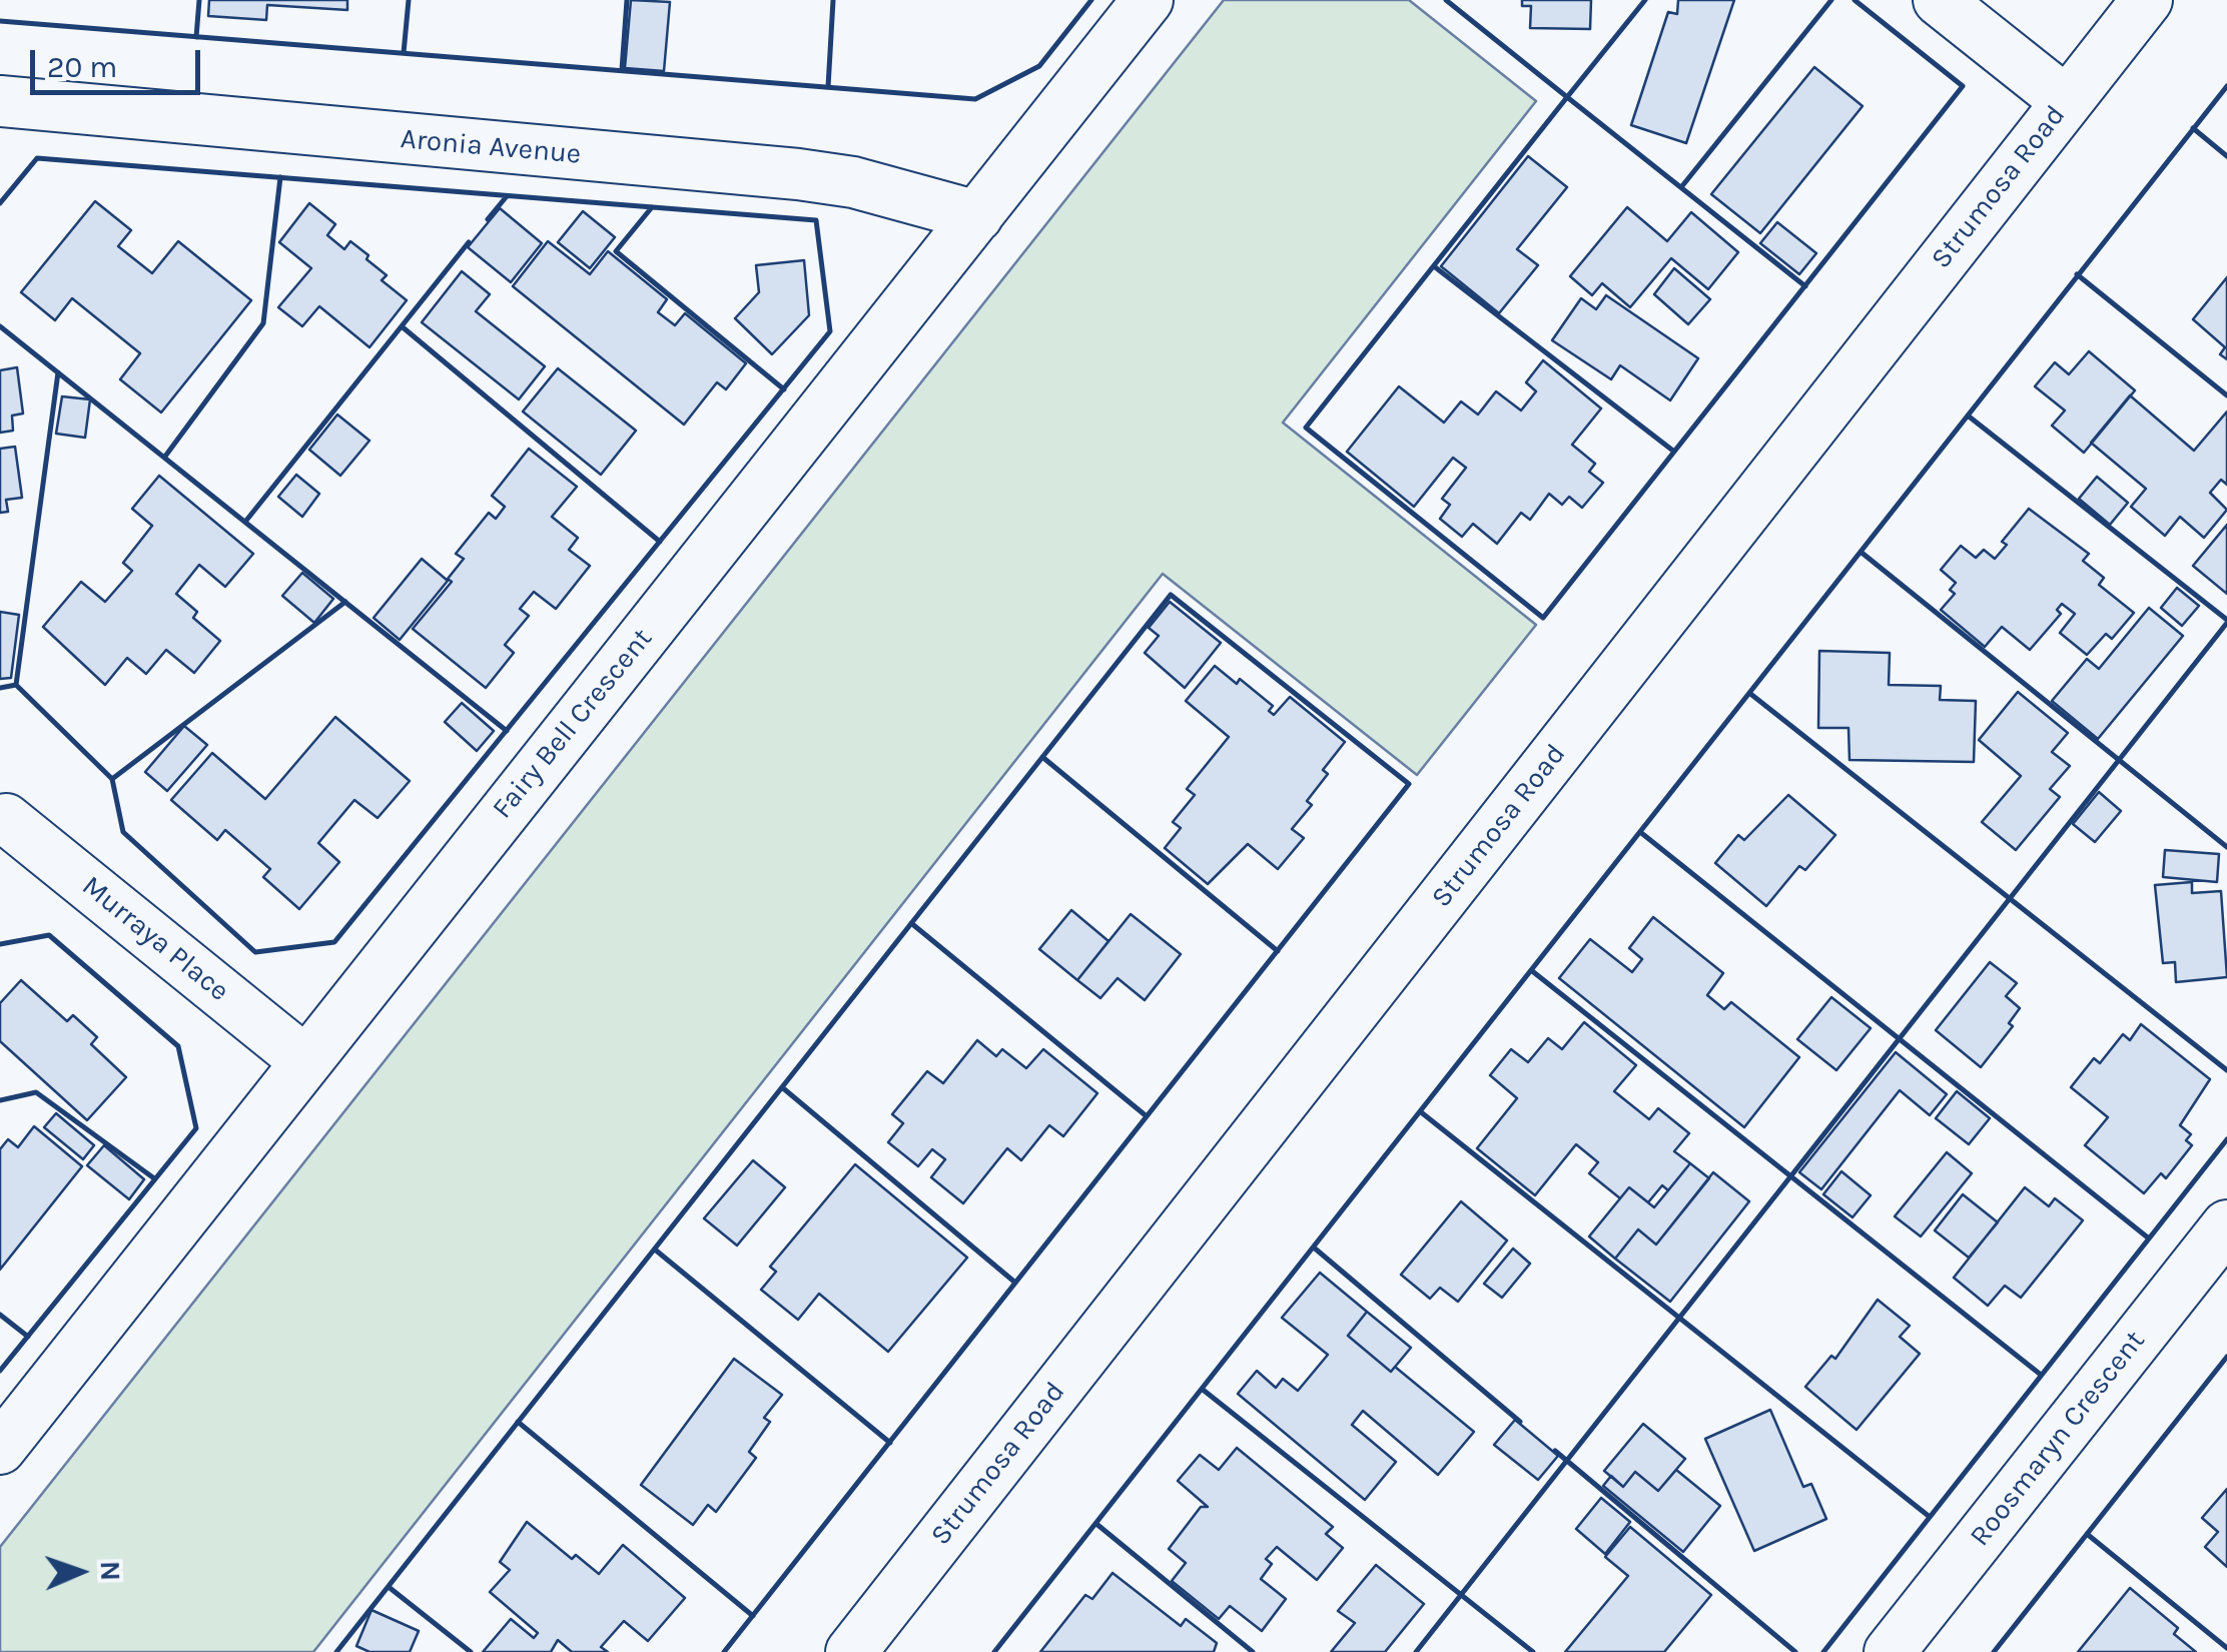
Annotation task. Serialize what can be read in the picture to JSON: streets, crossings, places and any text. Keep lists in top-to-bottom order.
{
  "streets": {
    "street": [
      "Aronia Avenue",
      "Strumosa Road",
      "Fairy Bell Crescent",
      "Murraya Place",
      "Roosmaryn Crescent"
    ]
  },
  "crossings": [
    ["Aronia Avenue", "Fairy Bell Crescent"],
    ["Fairy Bell Crescent", "Murraya Place"]
  ],
  "scale_bar": "20 m",
  "north": "right"
}
